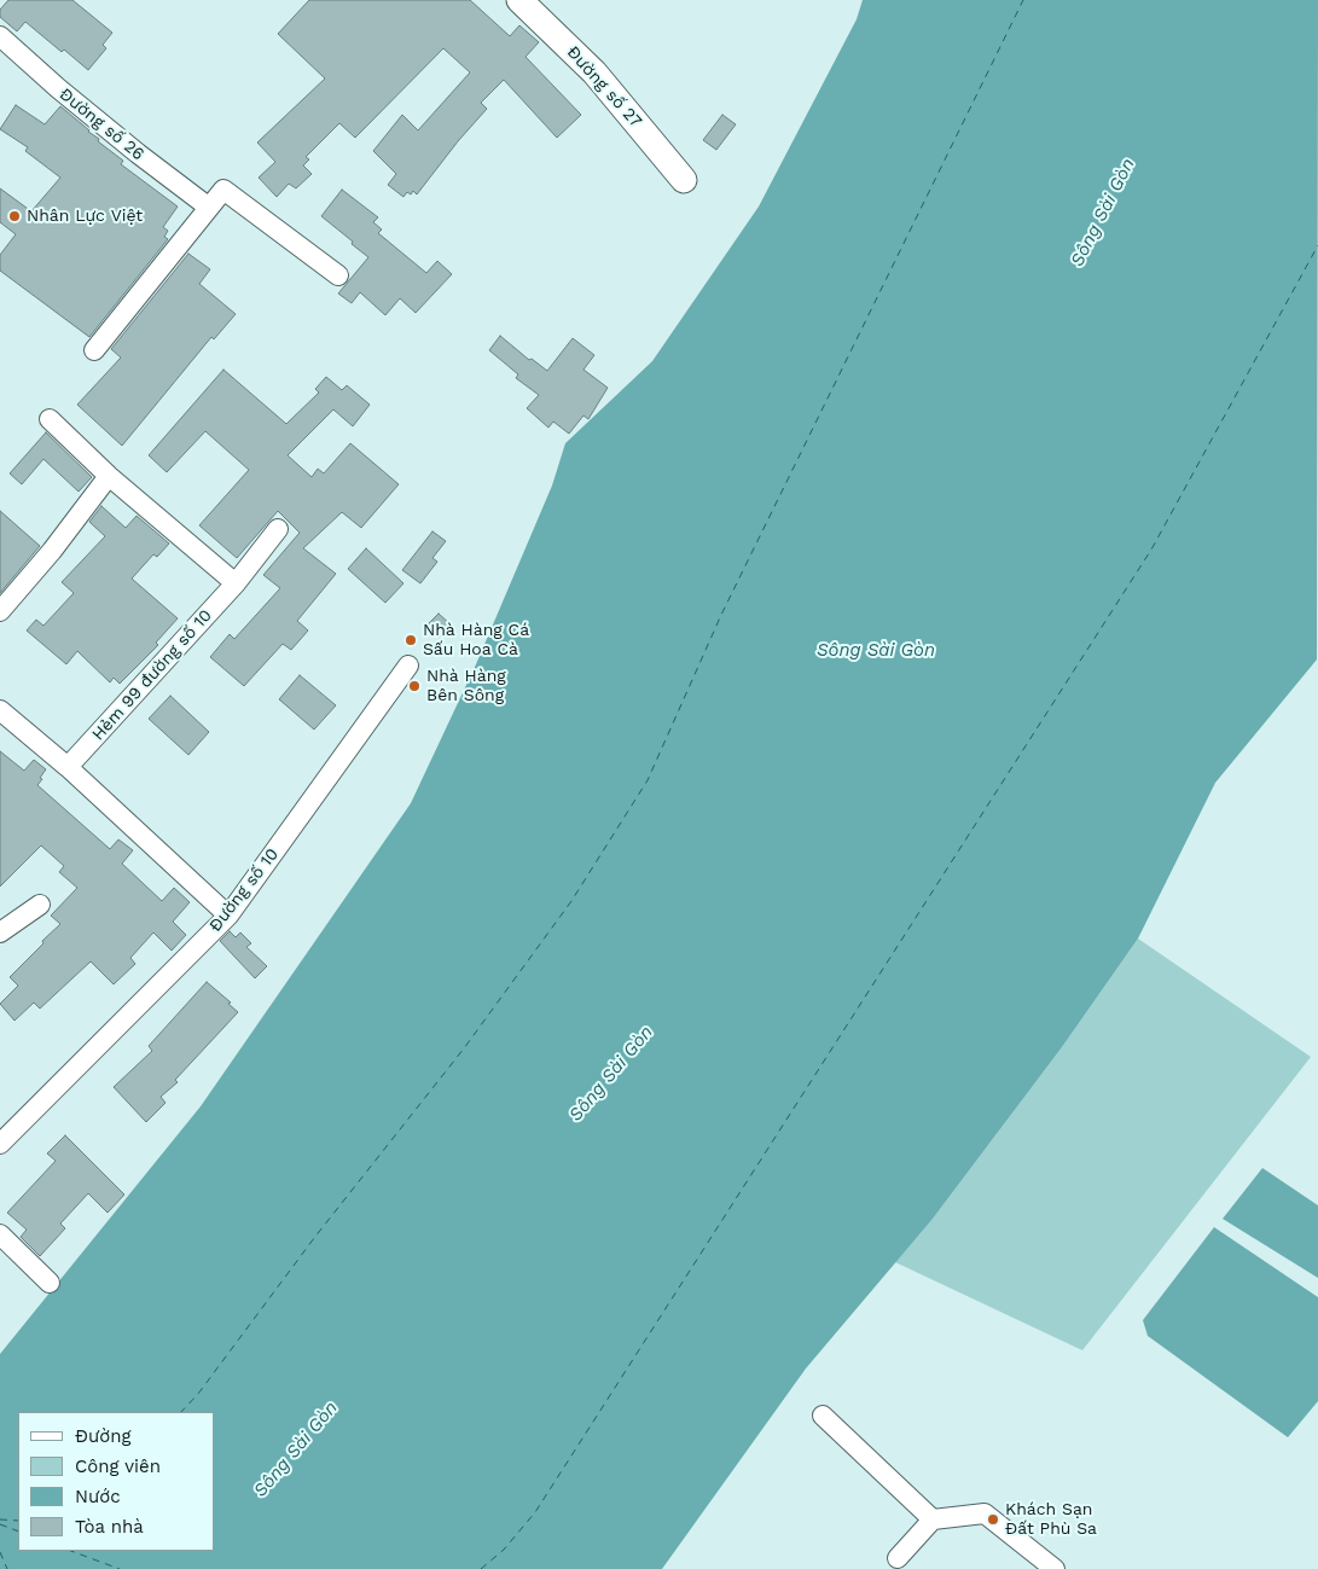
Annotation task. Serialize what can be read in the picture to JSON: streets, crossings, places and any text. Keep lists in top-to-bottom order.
{
  "streets": {
    "street": [
      "Đường số 27",
      "Đường số 26",
      "Hẻm 99 đường số 10",
      "Đường số 10"
    ]
  },
  "water": ["Sông Sài Gòn"],
  "places": [
    "Nhân Lực Việt",
    "Nhà Hàng Cá Sấu Hoa Cà",
    "Nhà Hàng Bên Sông",
    "Khách Sạn Đất Phù Sa"
  ],
  "legend": [
    "Đường",
    "Công viên",
    "Nước",
    "Tòa nhà"
  ]
}
